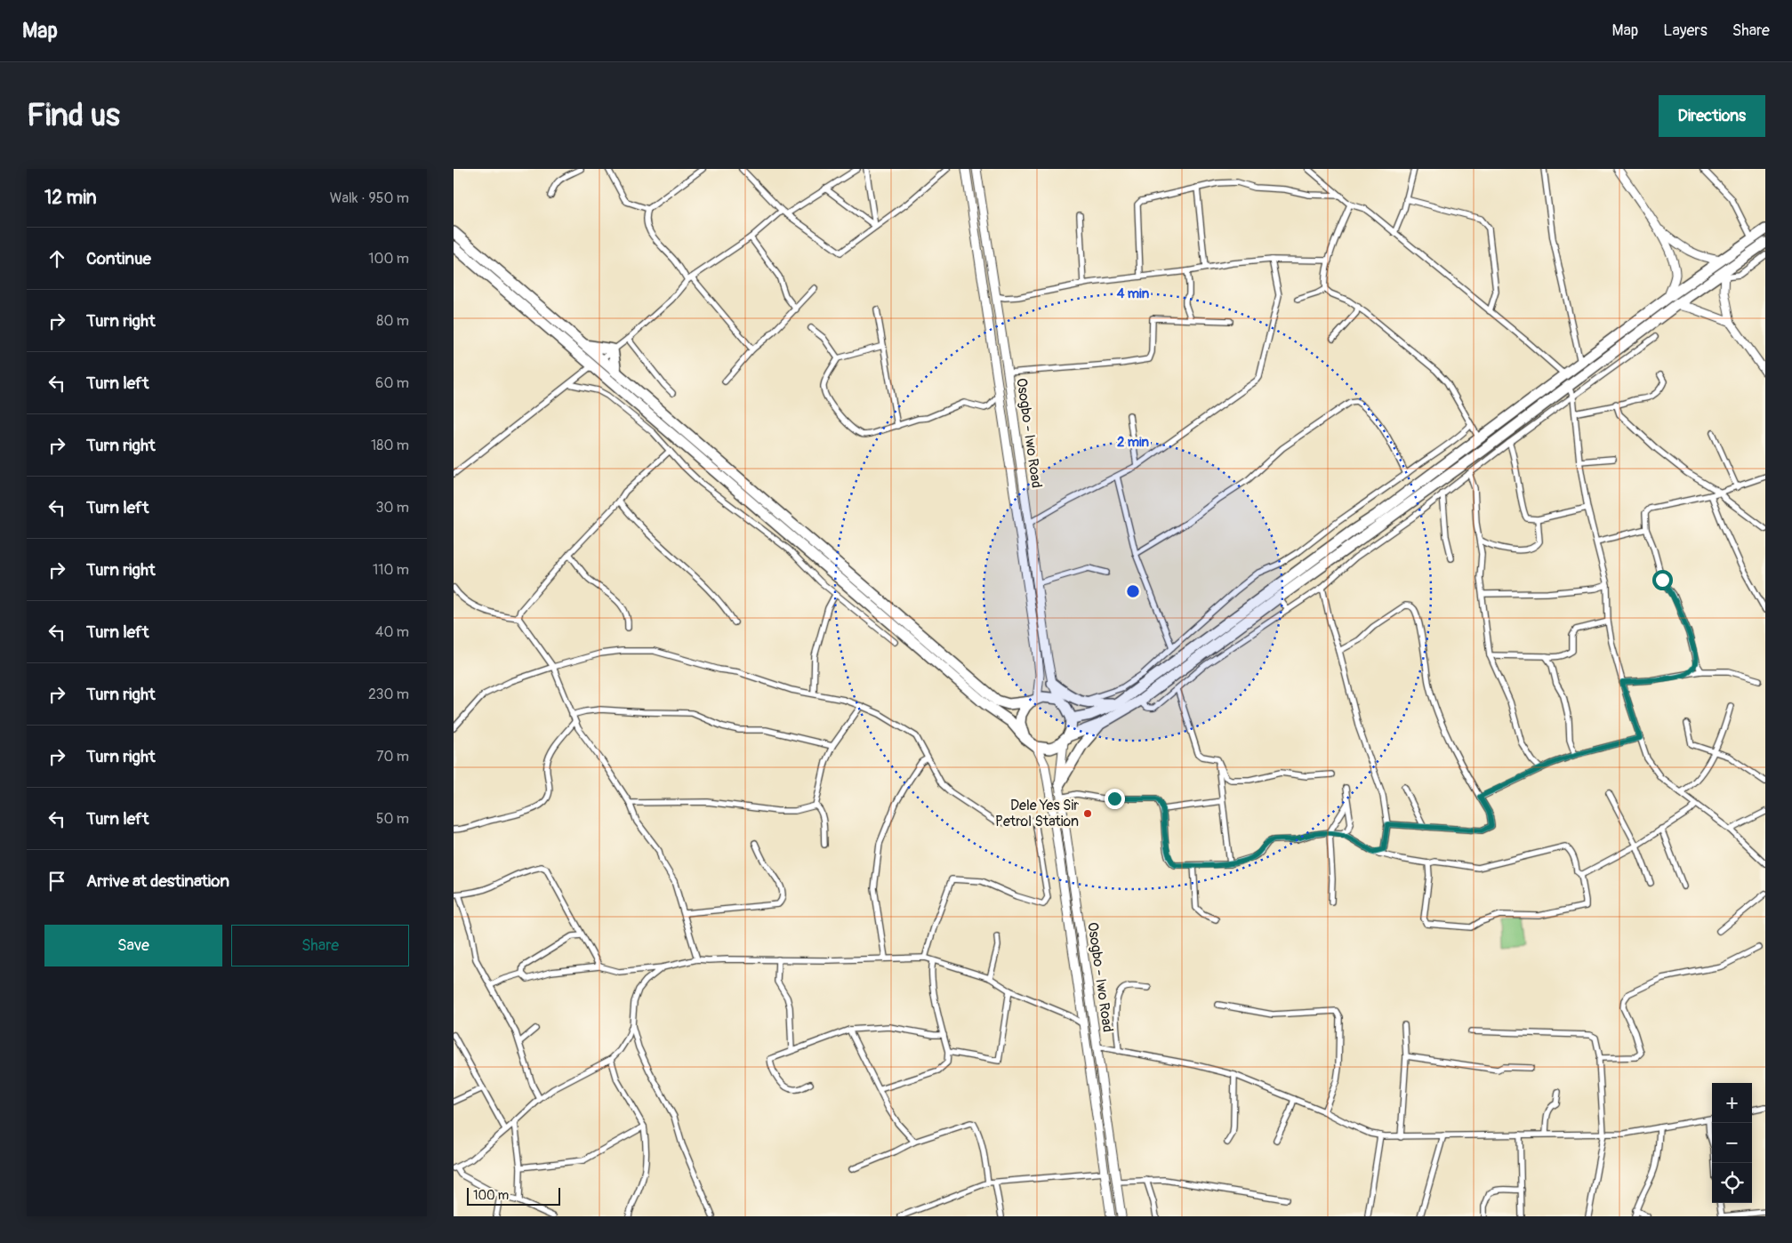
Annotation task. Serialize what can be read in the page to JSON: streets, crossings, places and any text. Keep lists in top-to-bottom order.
{
  "streets": {
    "main road": ["Osogbo - Iwo Road"]
  },
  "places": ["Dele Yes Sir Petrol Station"],
  "scale_bar": "100 m",
  "page": {
    "header": "Map",
    "nav": ["Map", "Layers", "Share"],
    "buttons": [
      "Directions",
      ["Save", "Share"]
    ],
    "title": "Find us",
    "heading": ["12 min", "Walk · 950 m"],
    "list": [
      ["Continue", "100 m"],
      ["Turn right", "80 m"],
      ["Turn left", "60 m"],
      ["Turn right", "180 m"],
      ["Turn left", "30 m"],
      ["Turn right", "110 m"],
      ["Turn left", "40 m"],
      ["Turn right", "230 m"],
      ["Turn right", "70 m"],
      ["Turn left", "50 m"],
      "Arrive at destination"
    ],
    "map_buttons": ["+", "−"],
    "scale": "100 m"
  },
  "rings": ["4 min", "2 min"]
}
